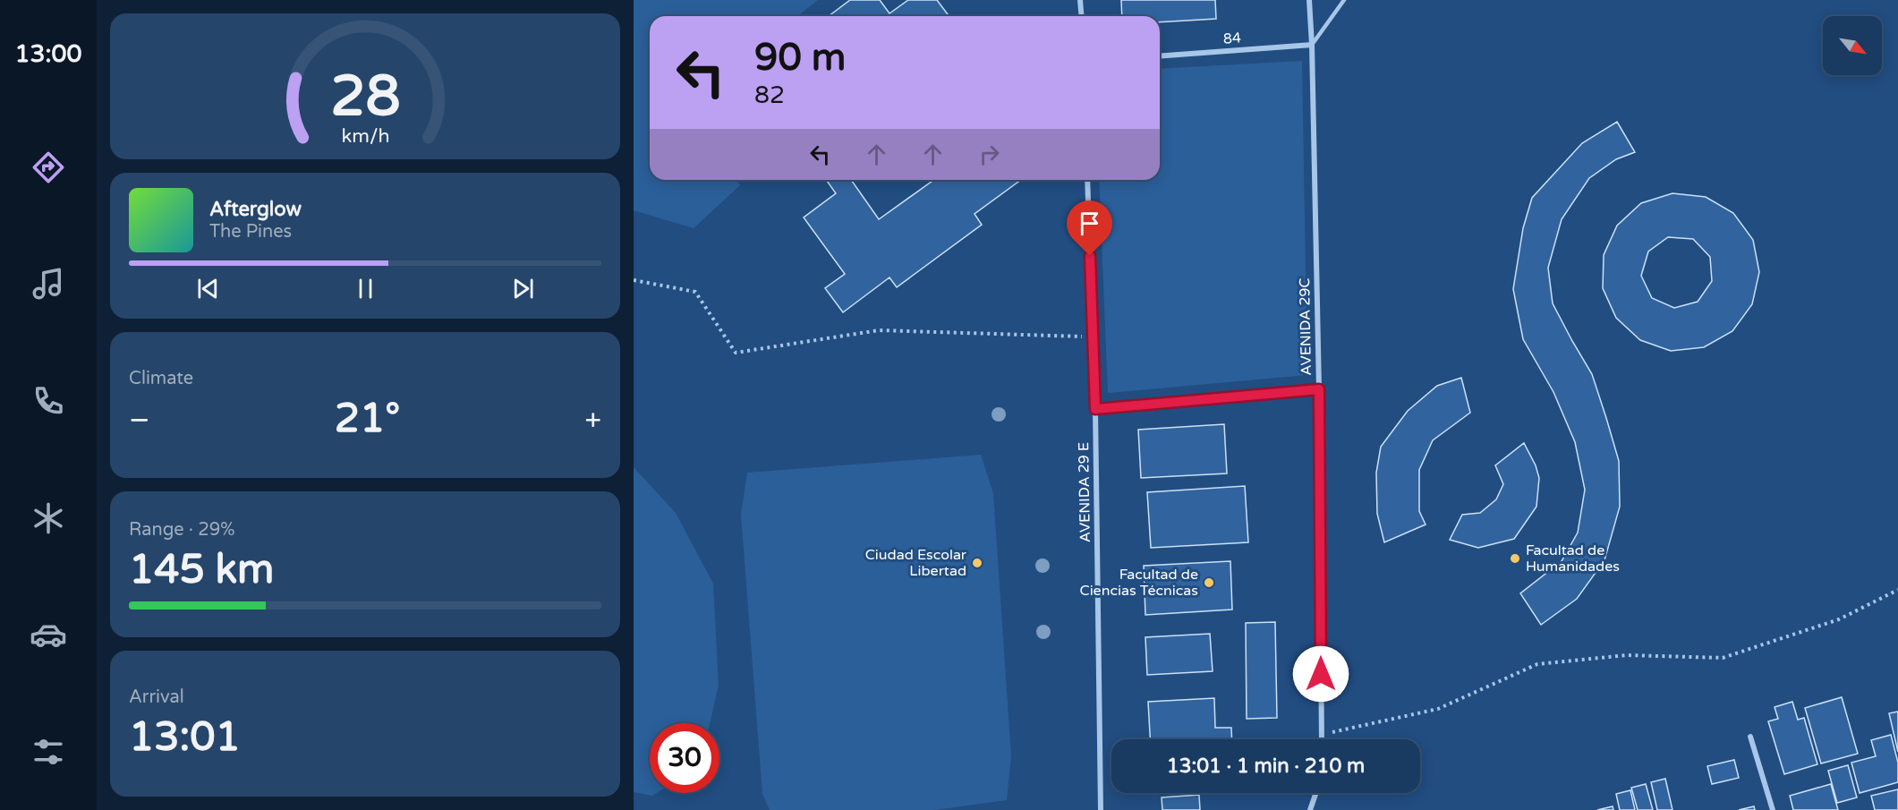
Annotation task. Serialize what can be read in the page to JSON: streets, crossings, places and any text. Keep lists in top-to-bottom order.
{
  "streets": {
    "street": ["84", "AVENIDA 29C", "AVENIDA 29 E"]
  },
  "crossings": [
    ["84", "AVENIDA 29C"]
  ],
  "places": ["Facultad de Humanidades", "Ciudad Escolar Libertad", "Facultad de Ciencias Técnicas"],
  "north": "bottom right",
  "page": {
    "tabs": "13:00",
    "turn": ["90 m", "82"],
    "song": ["Afterglow", "The Pines"],
    "tile": [
      "Climate",
      ["Range · 29%", "145 km"],
      ["Arrival", "13:01"]
    ],
    "heat": ["−", "21°", "+"],
    "limit": "30",
    "trip": "13:01 · 1 min · 210 m",
    "gauge": ["28", "km/h"]
  }
}
